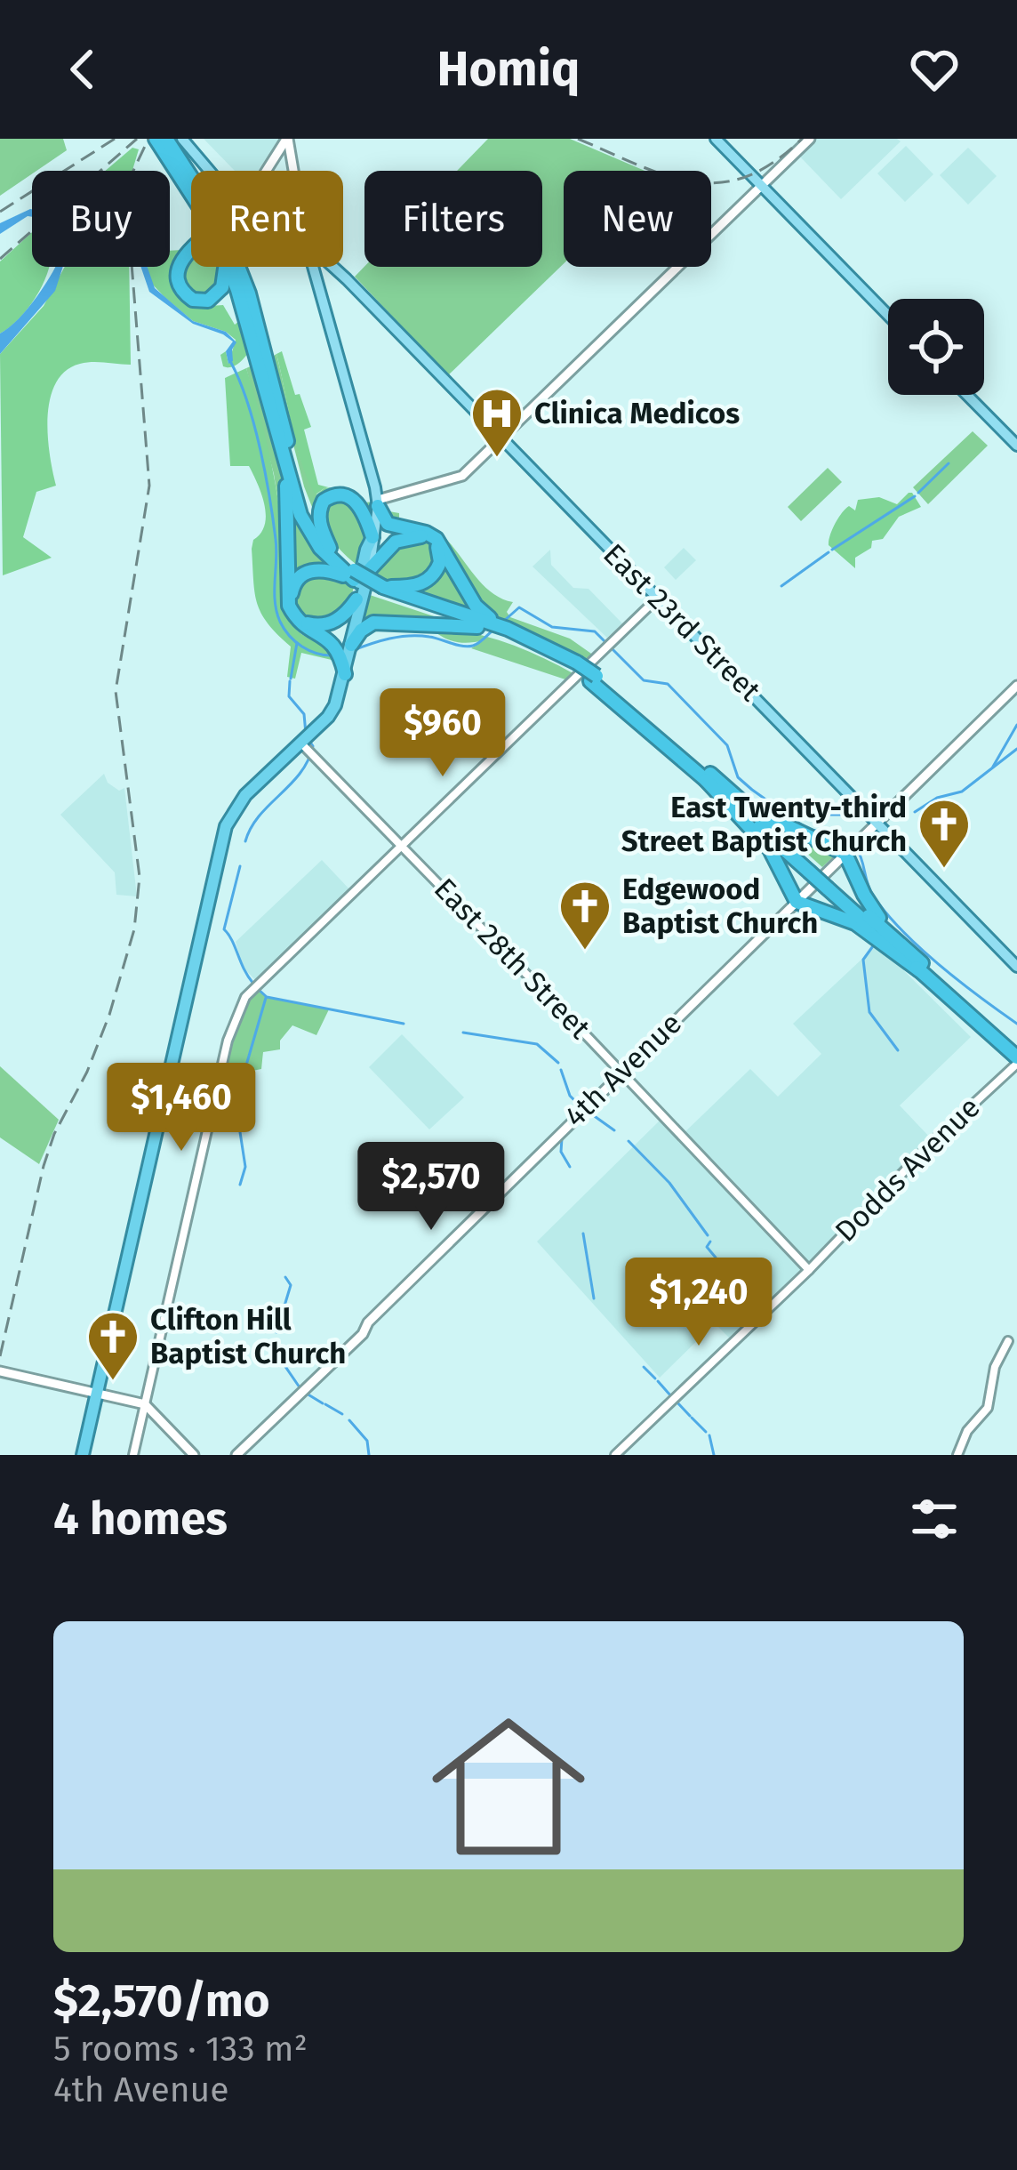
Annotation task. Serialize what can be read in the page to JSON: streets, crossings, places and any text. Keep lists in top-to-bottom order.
{
  "streets": {
    "main road": ["East 23rd Street", "4th Avenue"],
    "street": ["East 28th Street", "Dodds Avenue"]
  },
  "crossings": [
    ["East 23rd Street", "4th Avenue"],
    ["East 28th Street", "4th Avenue"],
    ["East 28th Street", "Dodds Avenue"]
  ],
  "places": {
    "hospital": ["Clinica Medicos"],
    "church": ["East Twenty-third Street Baptist Church", "Edgewood Baptist Church", "Clifton Hill Baptist Church"]
  },
  "page": {
    "header": "Homiq",
    "chip": [
      "Buy",
      "Rent",
      "Filters",
      "New"
    ],
    "price": [
      "$960",
      "$1,460",
      "$2,570",
      "$1,240"
    ],
    "heading": "4 homes",
    "list": [
      {
        "name": "$2,570/mo",
        "note": "5 rooms · 133 m² · 4th Avenue"
      }
    ]
  }
}
